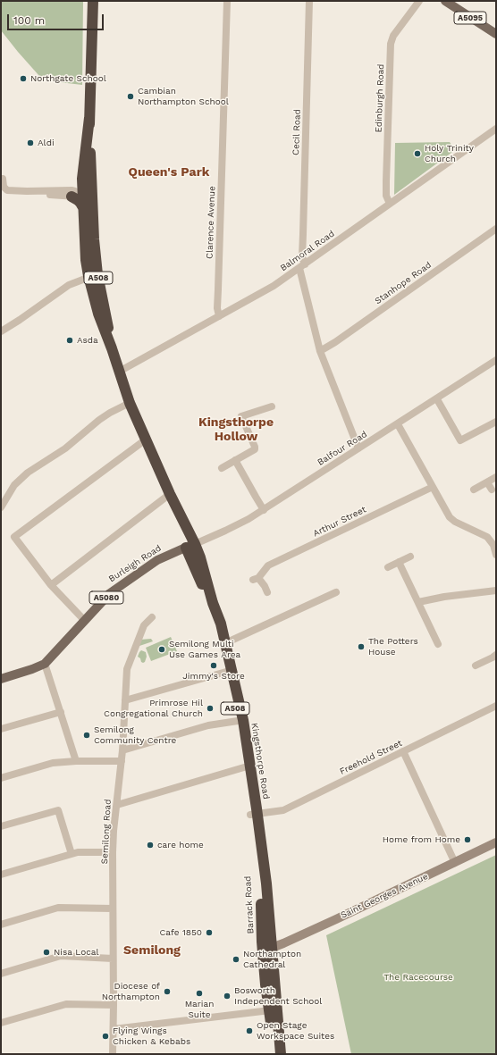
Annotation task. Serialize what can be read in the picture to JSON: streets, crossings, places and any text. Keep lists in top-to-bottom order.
{
  "streets": {
    "highway": ["A508", "Kingsthorpe Road", "Barrack Road"],
    "main road": ["A5095", "Burleigh Road", "A5080"],
    "street": [
      "Edinburgh Road",
      "Cecil Road",
      "Clarence Avenue",
      "Balmoral Road",
      "Stanhope Road",
      "Balfour Road",
      "Arthur Street",
      "Freehold Street",
      "Semilong Road",
      "Saint Georges Avenue"
    ]
  },
  "crossings": [
    ["Edinburgh Road", "Balmoral Road"],
    ["Cecil Road", "Balmoral Road"],
    ["Cecil Road", "Stanhope Road"],
    ["Cecil Road", "Balfour Road"],
    ["Clarence Avenue", "Balmoral Road"],
    ["Balmoral Road", "A508"],
    ["A508", "Balfour Road"],
    ["A508", "Burleigh Road"],
    ["A508", "Kingsthorpe Road"],
    ["Balfour Road", "Burleigh Road"],
    ["Balfour Road", "Kingsthorpe Road"],
    ["Burleigh Road", "Kingsthorpe Road"],
    ["Freehold Street", "Kingsthorpe Road"],
    ["Freehold Street", "Barrack Road"],
    ["Kingsthorpe Road", "Barrack Road"],
    ["Saint Georges Avenue", "Barrack Road"]
  ],
  "districts": ["Queen's Park", "Kingsthorpe Hollow", "Semilong"],
  "parks": ["The Racecourse"],
  "places": [
    "Northgate School",
    "Cambian Northampton School",
    "Aldi",
    "Holy Trinity Church",
    "Asda",
    "The Potters House",
    "Semilong Multi Use Games Area",
    "Jimmy's Store",
    "Primrose Hil Congregational Church",
    "Semilong Community Centre",
    "Home from Home",
    "care home",
    "Cafe 1850",
    "Nisa Local",
    "Northampton Cathedral",
    "Diocese of Northampton",
    "Marian Suite",
    "Bosworth Independent School",
    "Open Stage Workspace Suites",
    "Flying Wings Chicken & Kebabs"
  ],
  "scale_bar": "100 m"
}
